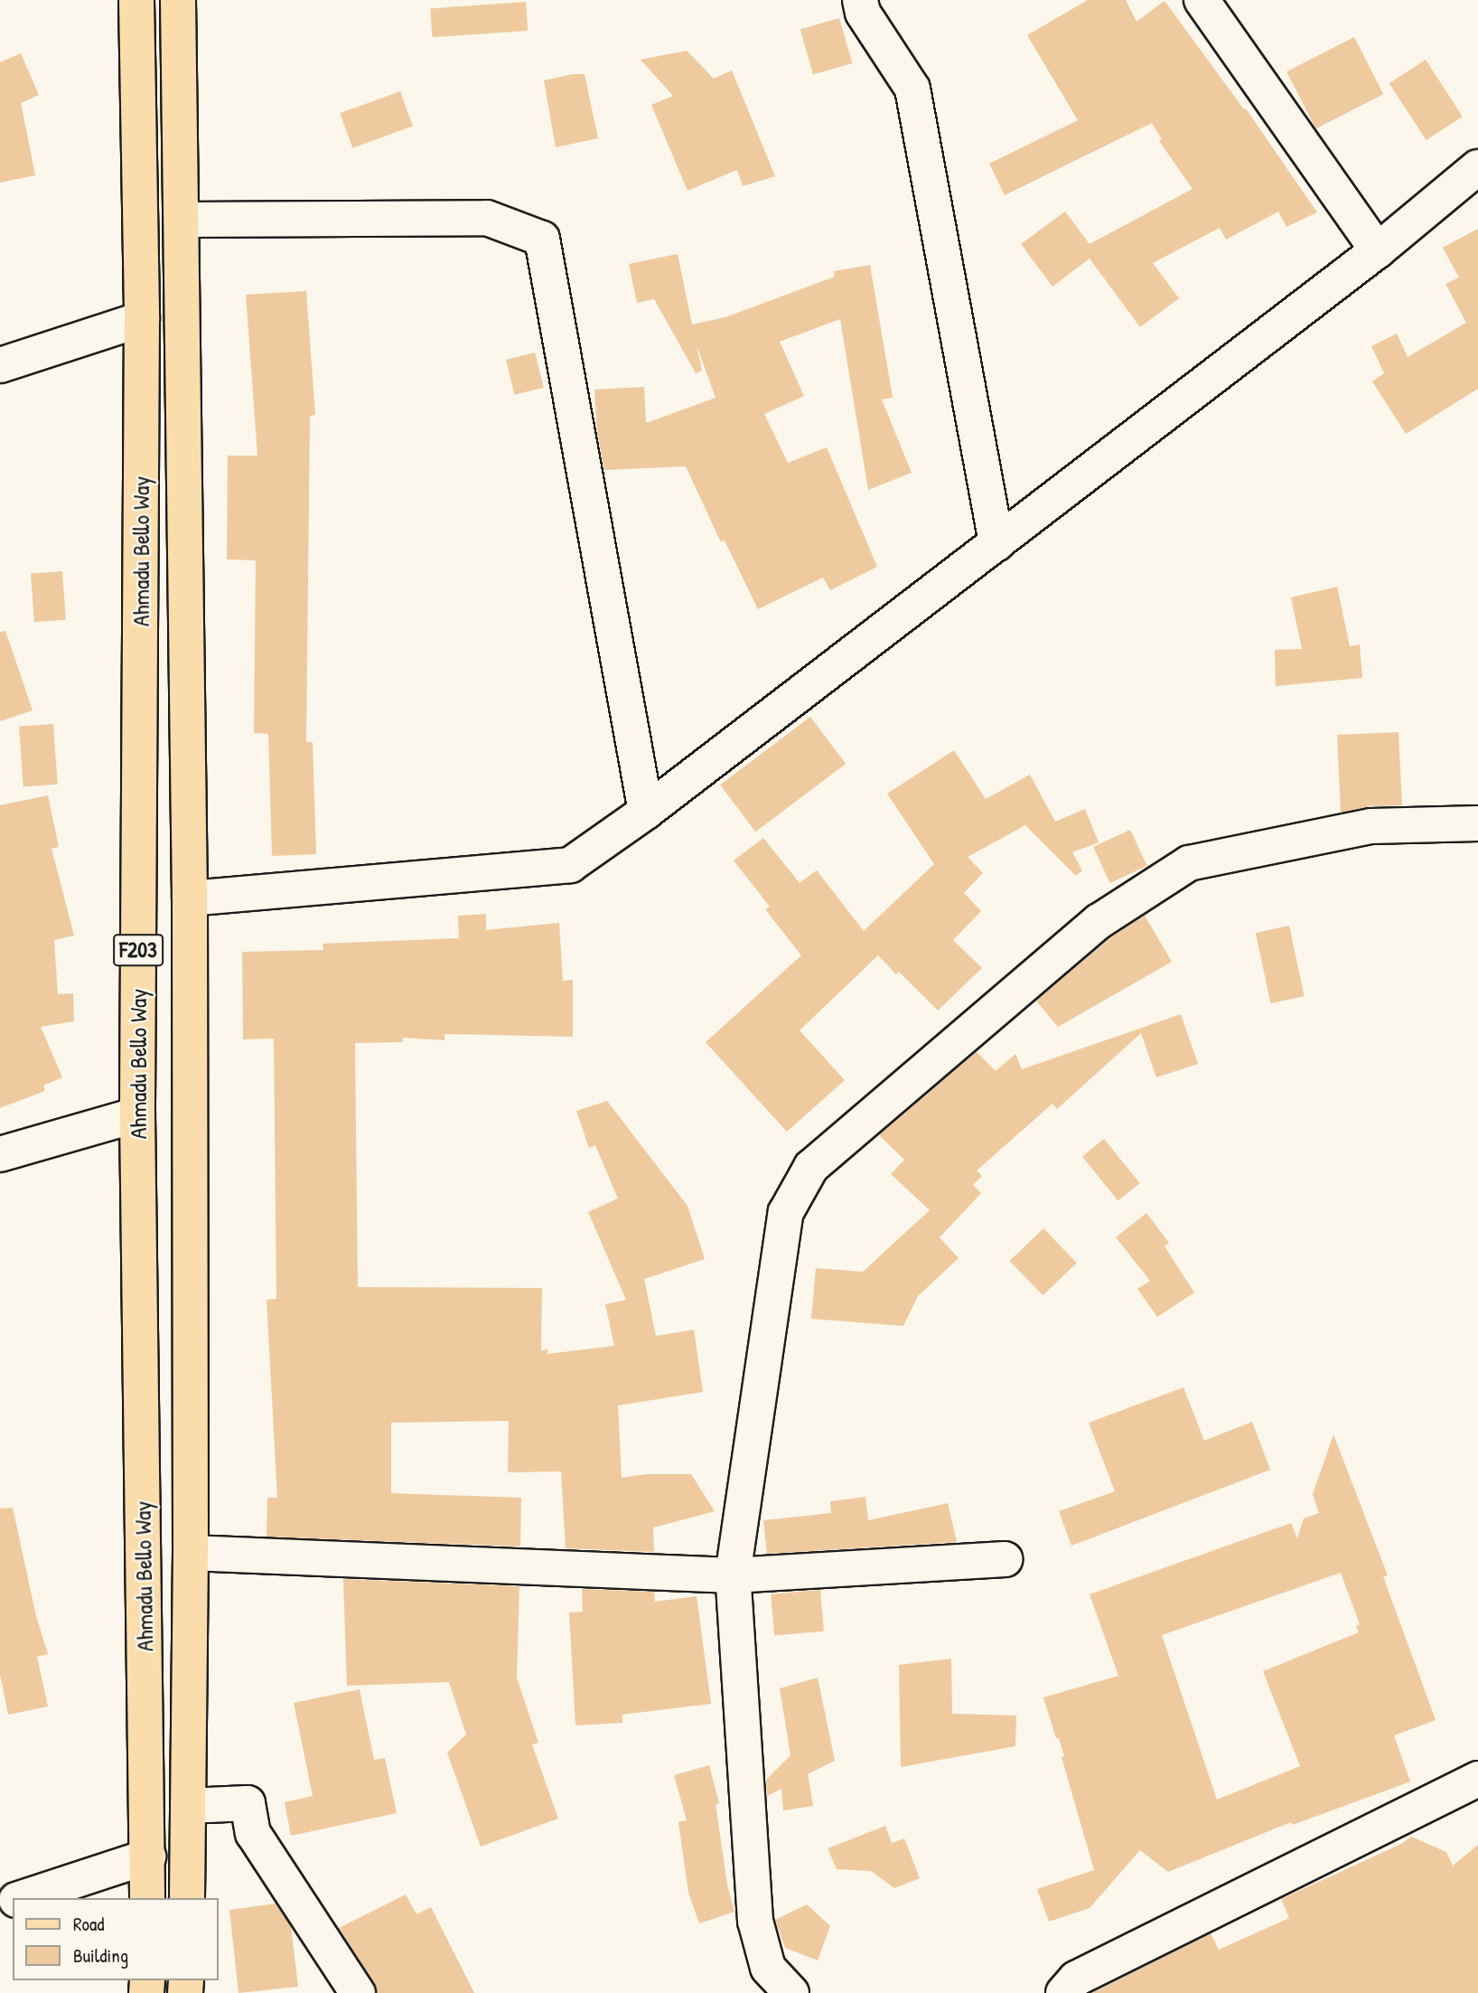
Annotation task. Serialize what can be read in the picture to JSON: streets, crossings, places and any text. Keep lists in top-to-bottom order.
{
  "streets": {
    "main road": ["Ahmadu Bello Way", "F203"]
  },
  "legend": ["Road", "Building"]
}
